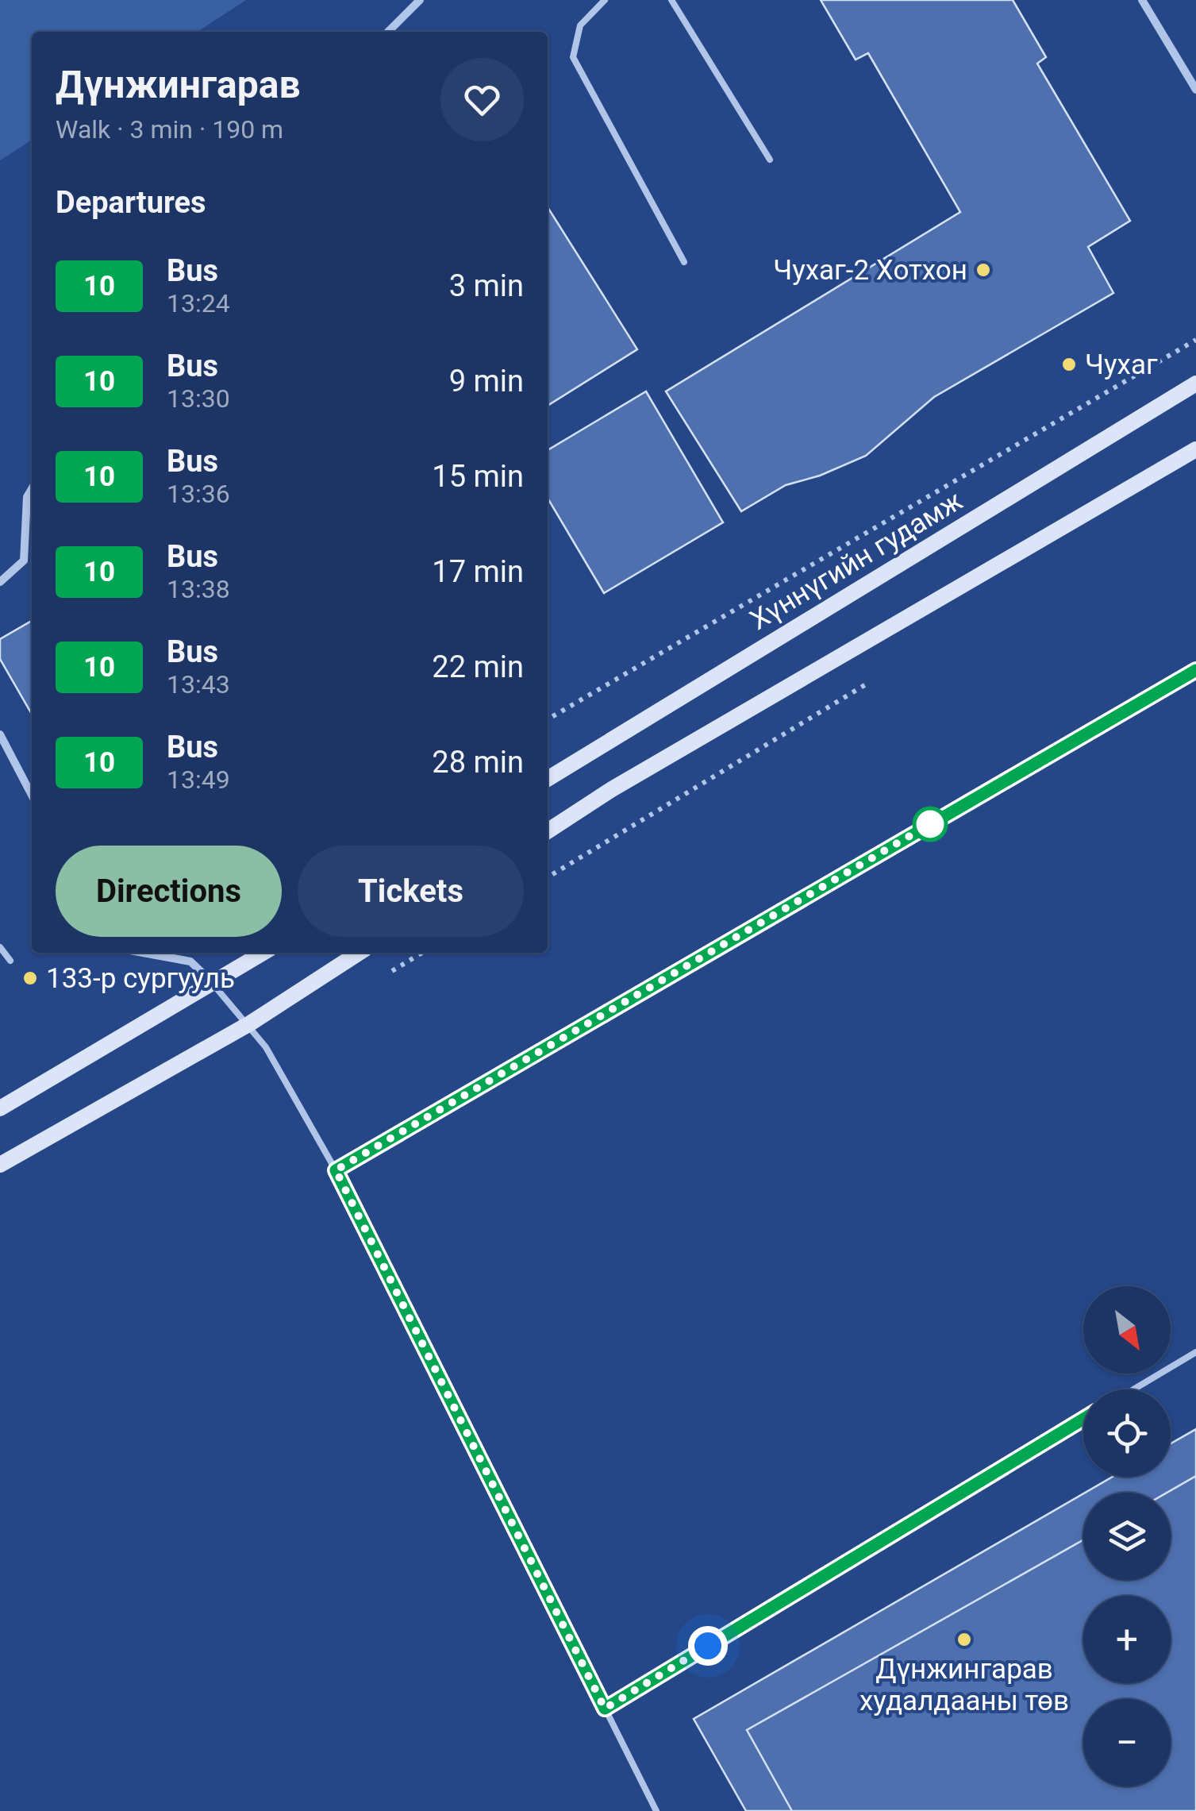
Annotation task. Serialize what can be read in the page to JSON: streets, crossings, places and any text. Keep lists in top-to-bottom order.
{
  "streets": {
    "main road": ["Хүннүгийн гудамж"]
  },
  "places": [
    "Чухаг-2 Хотхон",
    "Чухаг",
    "133-р сургууль",
    "Дүнжингарав худалдааны төв"
  ],
  "lines": ["bus line 10"],
  "north": "bottom right",
  "page": {
    "heading": [
      ["Дүнжингарав", "Walk · 3 min · 190 m"],
      "Departures"
    ],
    "list": [
      {
        "mark": "10",
        "name": "Bus",
        "note": "13:24",
        "value": "3 min"
      },
      {
        "mark": "10",
        "name": "Bus",
        "note": "13:30",
        "value": "9 min"
      },
      {
        "mark": "10",
        "name": "Bus",
        "note": "13:36",
        "value": "15 min"
      },
      {
        "mark": "10",
        "name": "Bus",
        "note": "13:38",
        "value": "17 min"
      },
      {
        "mark": "10",
        "name": "Bus",
        "note": "13:43",
        "value": "22 min"
      },
      {
        "mark": "10",
        "name": "Bus",
        "note": "13:49",
        "value": "28 min"
      }
    ],
    "buttons": ["Directions", "Tickets"],
    "map_buttons": ["+", "−"]
  }
}
